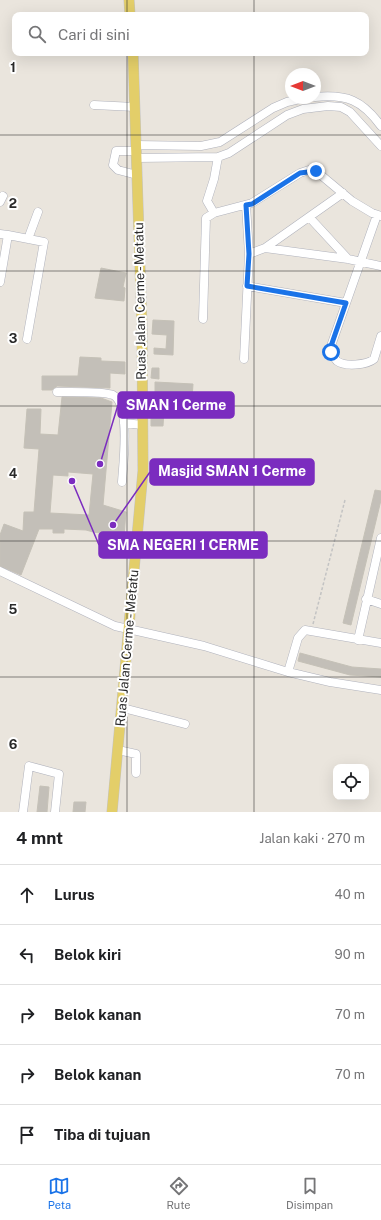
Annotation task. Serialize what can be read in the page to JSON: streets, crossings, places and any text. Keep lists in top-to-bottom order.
{
  "streets": {
    "main road": ["Ruas Jalan Cerme - Metatu"]
  },
  "places": ["SMAN 1 Cerme", "SMA NEGERI 1 CERME", "Masjid SMAN 1 Cerme"],
  "north": "left",
  "page": {
    "search": "Cari di sini",
    "heading": ["4 mnt", "Jalan kaki · 270 m"],
    "list": [
      ["Lurus", "40 m"],
      ["Belok kiri", "90 m"],
      ["Belok kanan", "70 m"],
      ["Belok kanan", "70 m"],
      "Tiba di tujuan"
    ],
    "nav": ["Peta", "Rute", "Disimpan"]
  },
  "grid": {
    "rows": [
      "1",
      "2",
      "3",
      "4",
      "5",
      "6"
    ]
  }
}
